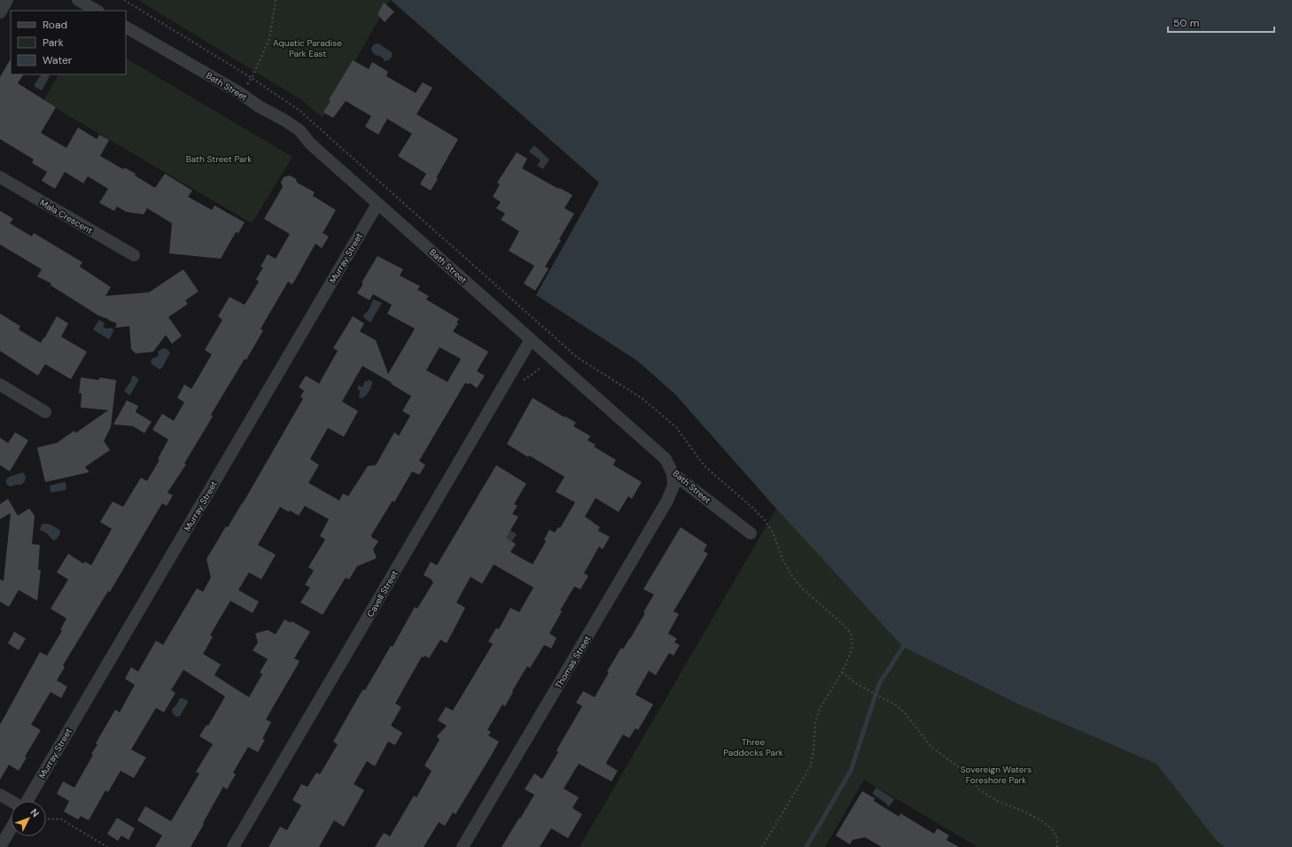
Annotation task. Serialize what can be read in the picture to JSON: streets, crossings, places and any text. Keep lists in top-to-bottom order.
{
  "streets": {
    "street": [
      "Bath Street",
      "Mala Crescent",
      "Murray Street",
      "Cavell Street",
      "Thomas Street"
    ]
  },
  "crossings": [
    ["Bath Street", "Murray Street"],
    ["Bath Street", "Cavell Street"],
    ["Bath Street", "Thomas Street"]
  ],
  "parks": [
    "Aquatic Paradise Park East",
    "Bath Street Park",
    "Three Paddocks Park",
    "Sovereign Waters Foreshore Park"
  ],
  "legend": ["Road", "Park", "Water"],
  "scale_bar": "50 m",
  "north": "top right"
}
